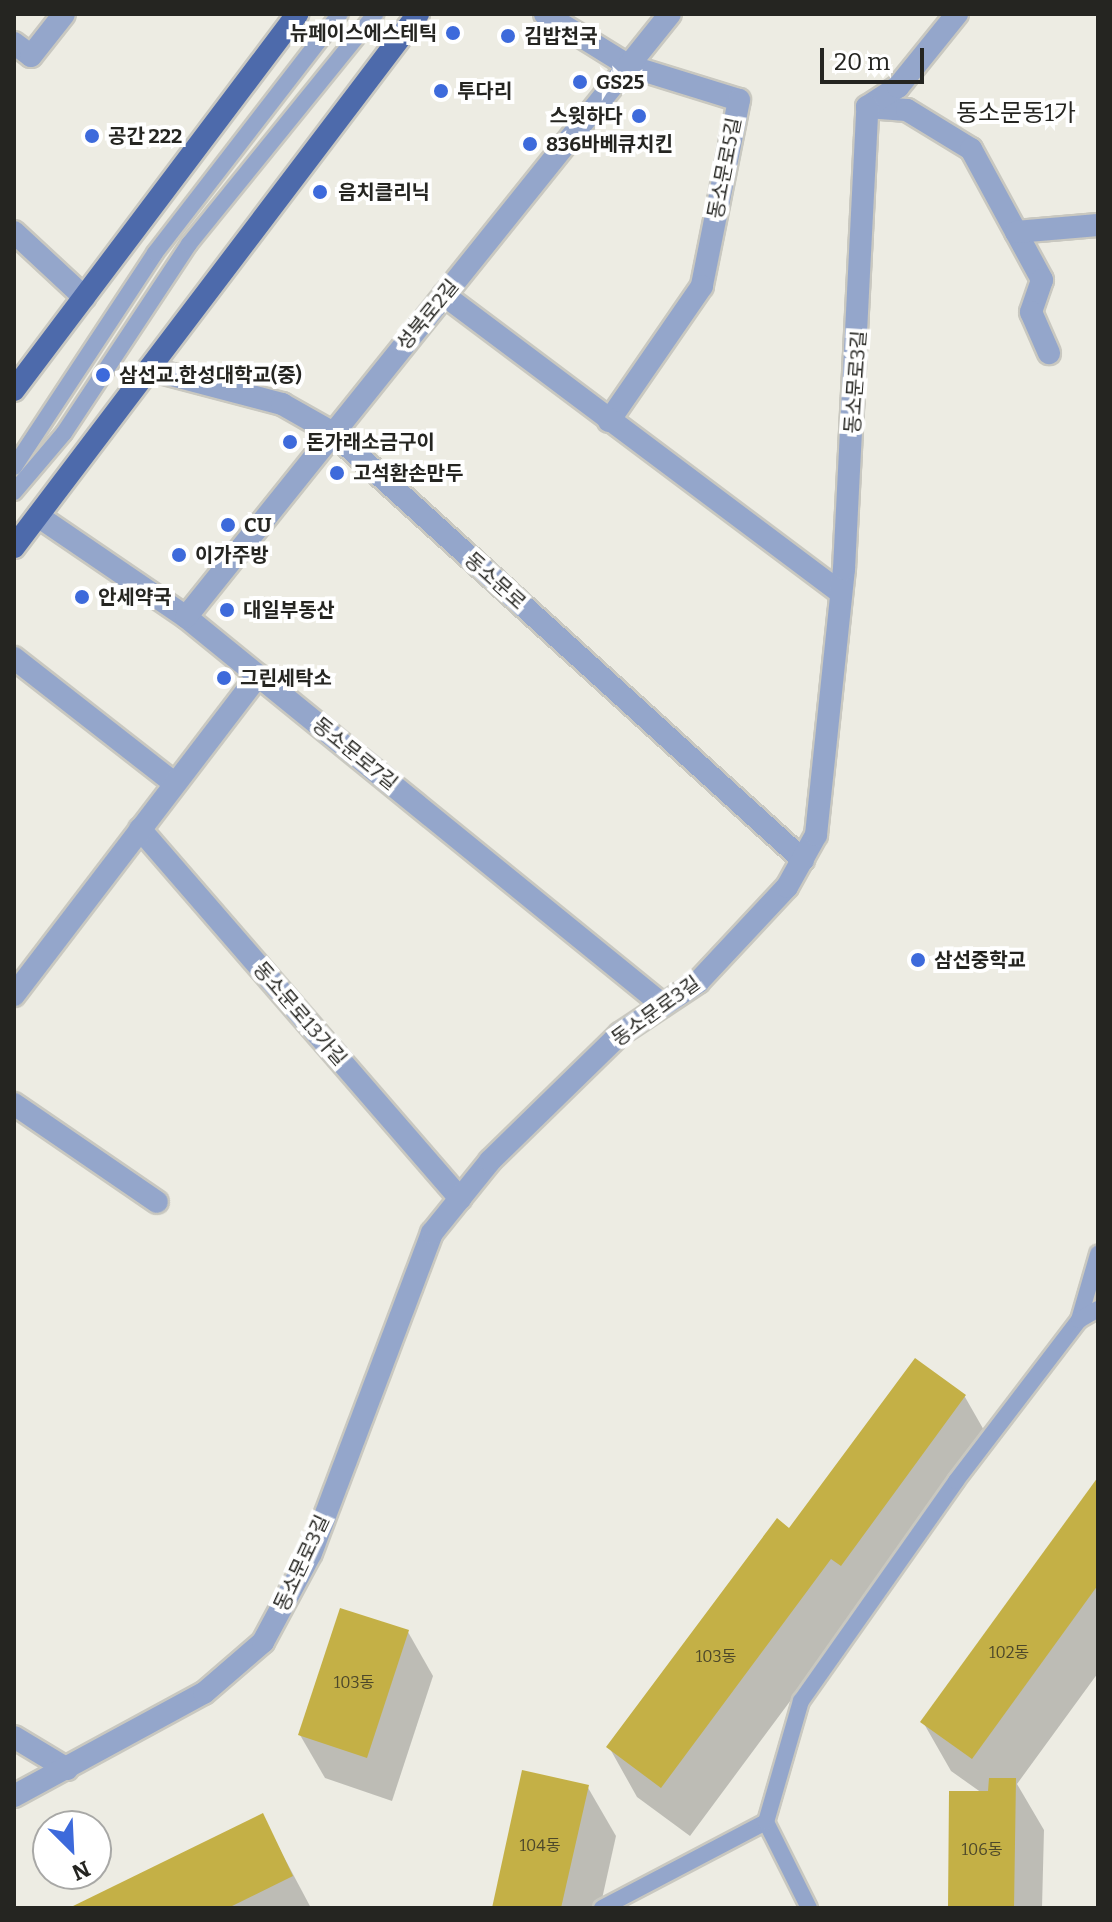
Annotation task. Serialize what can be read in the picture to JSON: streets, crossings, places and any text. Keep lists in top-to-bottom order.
{
  "streets": {
    "street": [
      "동소문로5길",
      "성북로2길",
      "동소문로3길",
      "동소문로",
      "동소문로7길",
      "동소문로13가길"
    ]
  },
  "crossings": [
    ["동소문로5길", "성북로2길"],
    ["성북로2길", "동소문로"],
    ["성북로2길", "동소문로7길"],
    ["동소문로3길", "동소문로"],
    ["동소문로3길", "동소문로7길"],
    ["동소문로3길", "동소문로13가길"]
  ],
  "districts": ["동소문동1가"],
  "places": [
    "뉴페이스에스테틱",
    "김밥천국",
    "GS25",
    "투다리",
    "스윗하다",
    "공간 222",
    "836바베큐치킨",
    "음치클리닉",
    "삼선교.한성대학교(중)",
    "돈가래소금구이",
    "고석환손만두",
    "CU",
    "이가주방",
    "안세약국",
    "대일부동산",
    "그린세탁소",
    "삼선중학교"
  ],
  "house_numbers": [
    "102동",
    "103동",
    "103동",
    "104동",
    "106동"
  ],
  "scale_bar": "20 m",
  "north": "bottom right"
}
